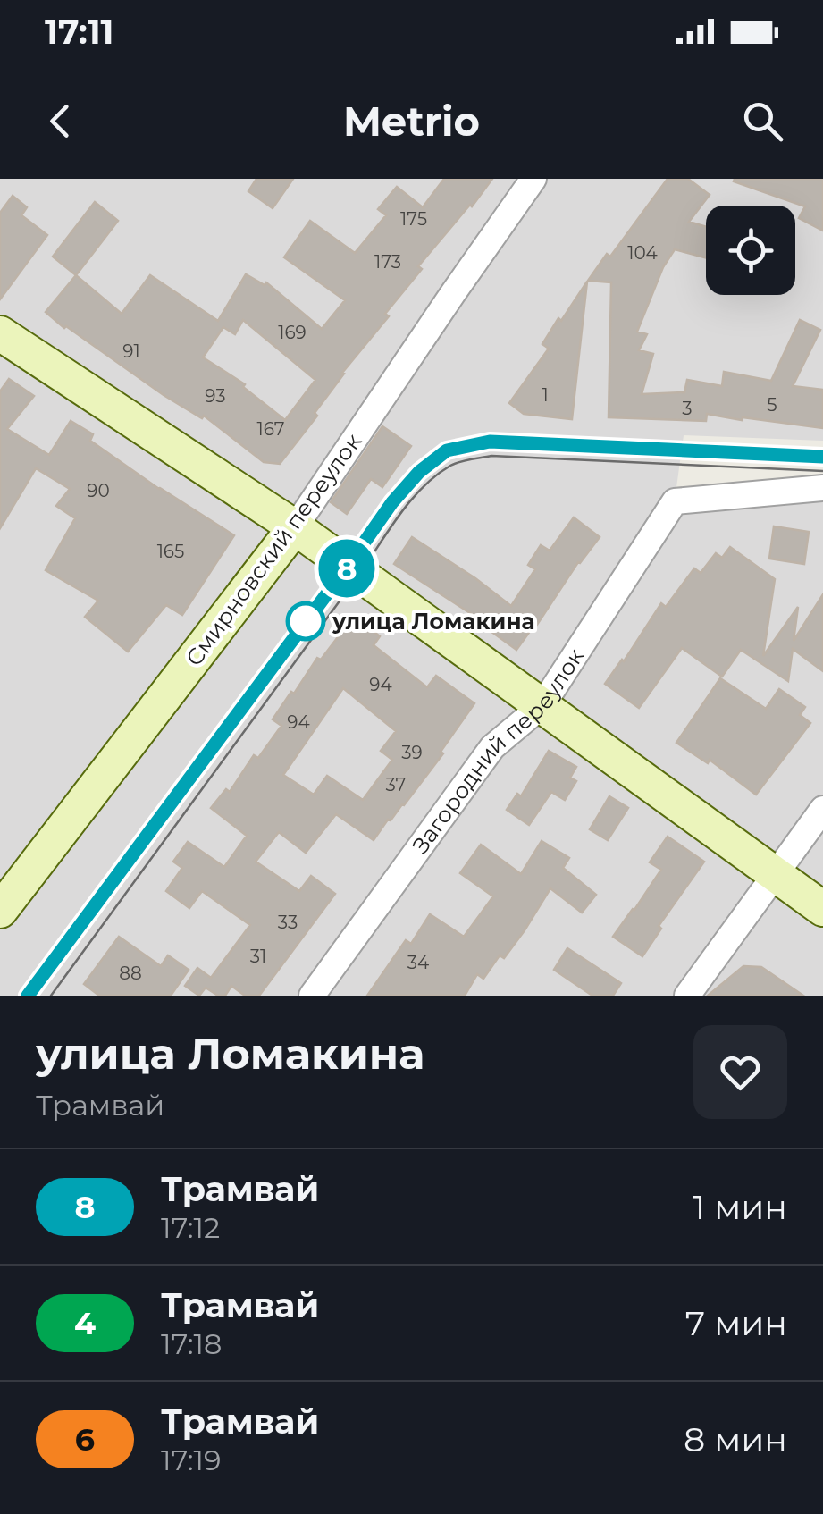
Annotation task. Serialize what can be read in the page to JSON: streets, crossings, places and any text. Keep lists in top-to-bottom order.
{
  "streets": {
    "main road": ["Смирновский переулок"],
    "street": ["Загородний переулок"]
  },
  "places": ["улица Ломакина"],
  "lines": ["tram line 8"],
  "house_numbers": [
    "175",
    "104",
    "173",
    "169",
    "91",
    "1",
    "93",
    "5",
    "3",
    "167",
    "90",
    "165",
    "94",
    "94",
    "39",
    "37",
    "33",
    "31",
    "34",
    "88"
  ],
  "page": {
    "status": "17:11",
    "header": "Metrio",
    "on_map": "8",
    "heading": ["улица Ломакина", "Трамвай"],
    "list": [
      {
        "mark": "8",
        "name": "Трамвай",
        "note": "17:12",
        "value": "1 мин"
      },
      {
        "mark": "4",
        "name": "Трамвай",
        "note": "17:18",
        "value": "7 мин"
      },
      {
        "mark": "6",
        "name": "Трамвай",
        "note": "17:19",
        "value": "8 мин"
      }
    ]
  }
}
